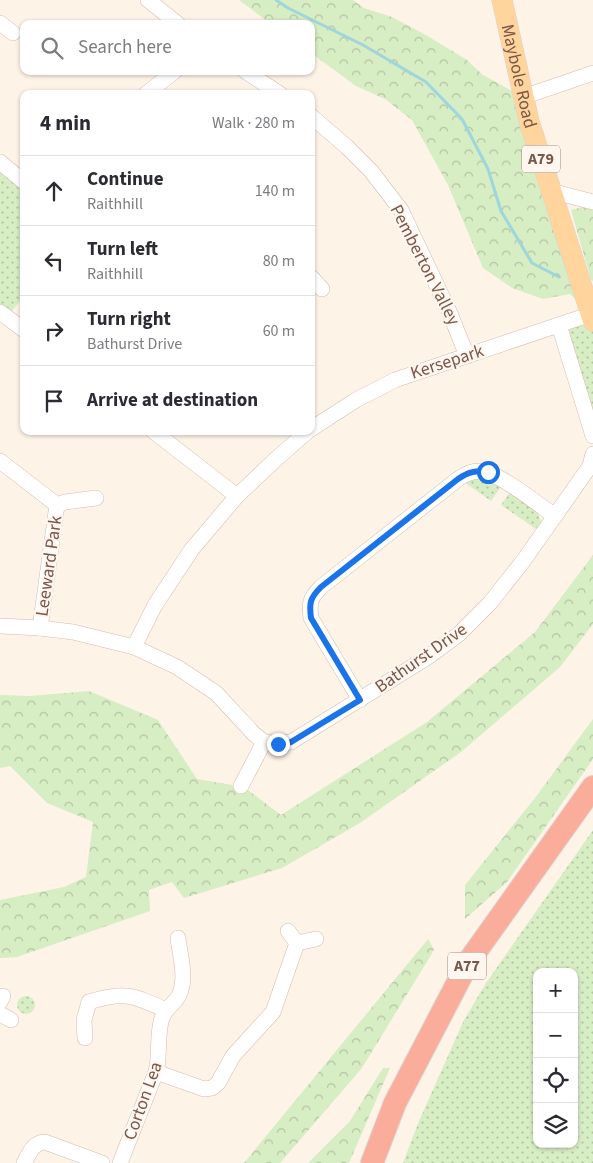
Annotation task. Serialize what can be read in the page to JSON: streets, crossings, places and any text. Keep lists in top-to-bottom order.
{
  "streets": {
    "highway": ["A77"],
    "main road": ["Maybole Road", "A79"],
    "street": [
      "Pemberton Valley",
      "Kersepark",
      "Leeward Park",
      "Bathurst Drive",
      "Corton Lea"
    ]
  },
  "crossings": [
    ["Maybole Road", "Kersepark"],
    ["Pemberton Valley", "Kersepark"]
  ],
  "page": {
    "search": "Search here",
    "heading": ["4 min", "Walk · 280 m"],
    "list": [
      ["Continue", "Raithhill", "140 m"],
      ["Turn left", "Raithhill", "80 m"],
      ["Turn right", "Bathurst Drive", "60 m"],
      "Arrive at destination"
    ],
    "map_buttons": ["+", "−"]
  }
}
